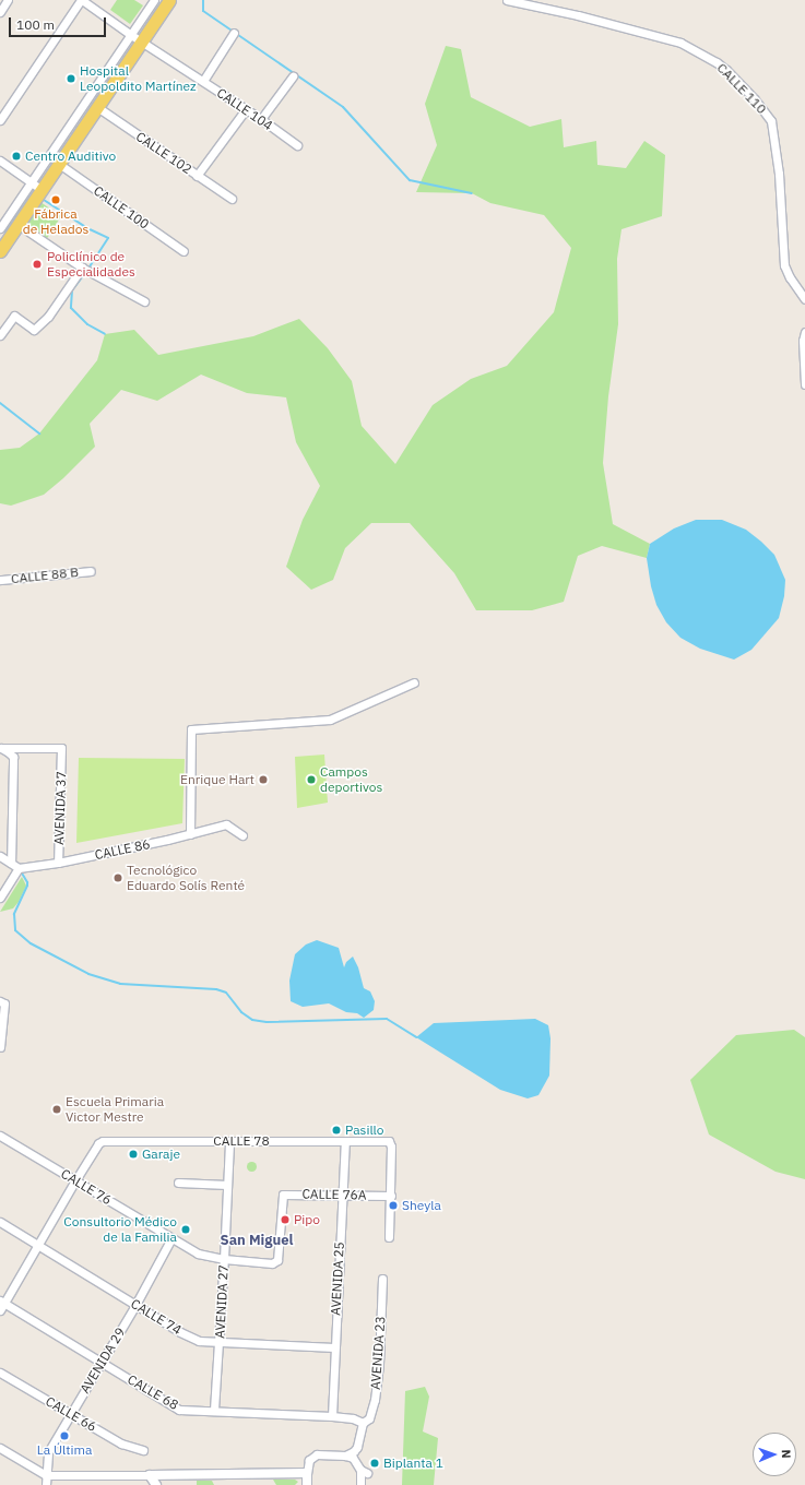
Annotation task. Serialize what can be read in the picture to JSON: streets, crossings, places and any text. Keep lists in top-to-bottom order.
{
  "streets": {
    "street": [
      "CALLE 110",
      "CALLE 104",
      "CALLE 102",
      "CALLE 100",
      "CALLE 88 B",
      "AVENIDA 37",
      "CALLE 86",
      "CALLE 78",
      "CALLE 76",
      "CALLE 76A",
      "AVENIDA 25",
      "AVENIDA 27",
      "CALLE 74",
      "AVENIDA 23",
      "AVENIDA 29",
      "CALLE 68",
      "CALLE 66"
    ]
  },
  "crossings": [
    ["AVENIDA 37", "CALLE 86"],
    ["CALLE 78", "CALLE 76"],
    ["CALLE 78", "CALLE 76A"],
    ["CALLE 78", "AVENIDA 25"],
    ["CALLE 78", "AVENIDA 27"],
    ["CALLE 76", "CALLE 76A"],
    ["CALLE 76", "AVENIDA 27"],
    ["CALLE 76", "AVENIDA 29"],
    ["CALLE 76A", "AVENIDA 25"],
    ["AVENIDA 25", "CALLE 74"],
    ["AVENIDA 25", "CALLE 68"],
    ["AVENIDA 27", "CALLE 74"],
    ["AVENIDA 27", "CALLE 68"],
    ["CALLE 74", "AVENIDA 29"],
    ["AVENIDA 23", "CALLE 68"],
    ["AVENIDA 29", "CALLE 68"],
    ["AVENIDA 29", "CALLE 66"]
  ],
  "districts": ["San Miguel"],
  "places": [
    "Hospital Leopoldito Martínez",
    "Centro Auditivo",
    "Fábrica de Helados",
    "Policlínico de Especialidades",
    "Enrique Hart",
    "Campos deportivos",
    "Tecnológico Eduardo Solís Renté",
    "Escuela Primaria Victor Mestre",
    "Pasillo",
    "Garaje",
    "Sheyla",
    "Pipo",
    "Consultorio Médico de la Familia",
    "La Última",
    "Biplanta 1"
  ],
  "scale_bar": "100 m",
  "north": "right"
}
